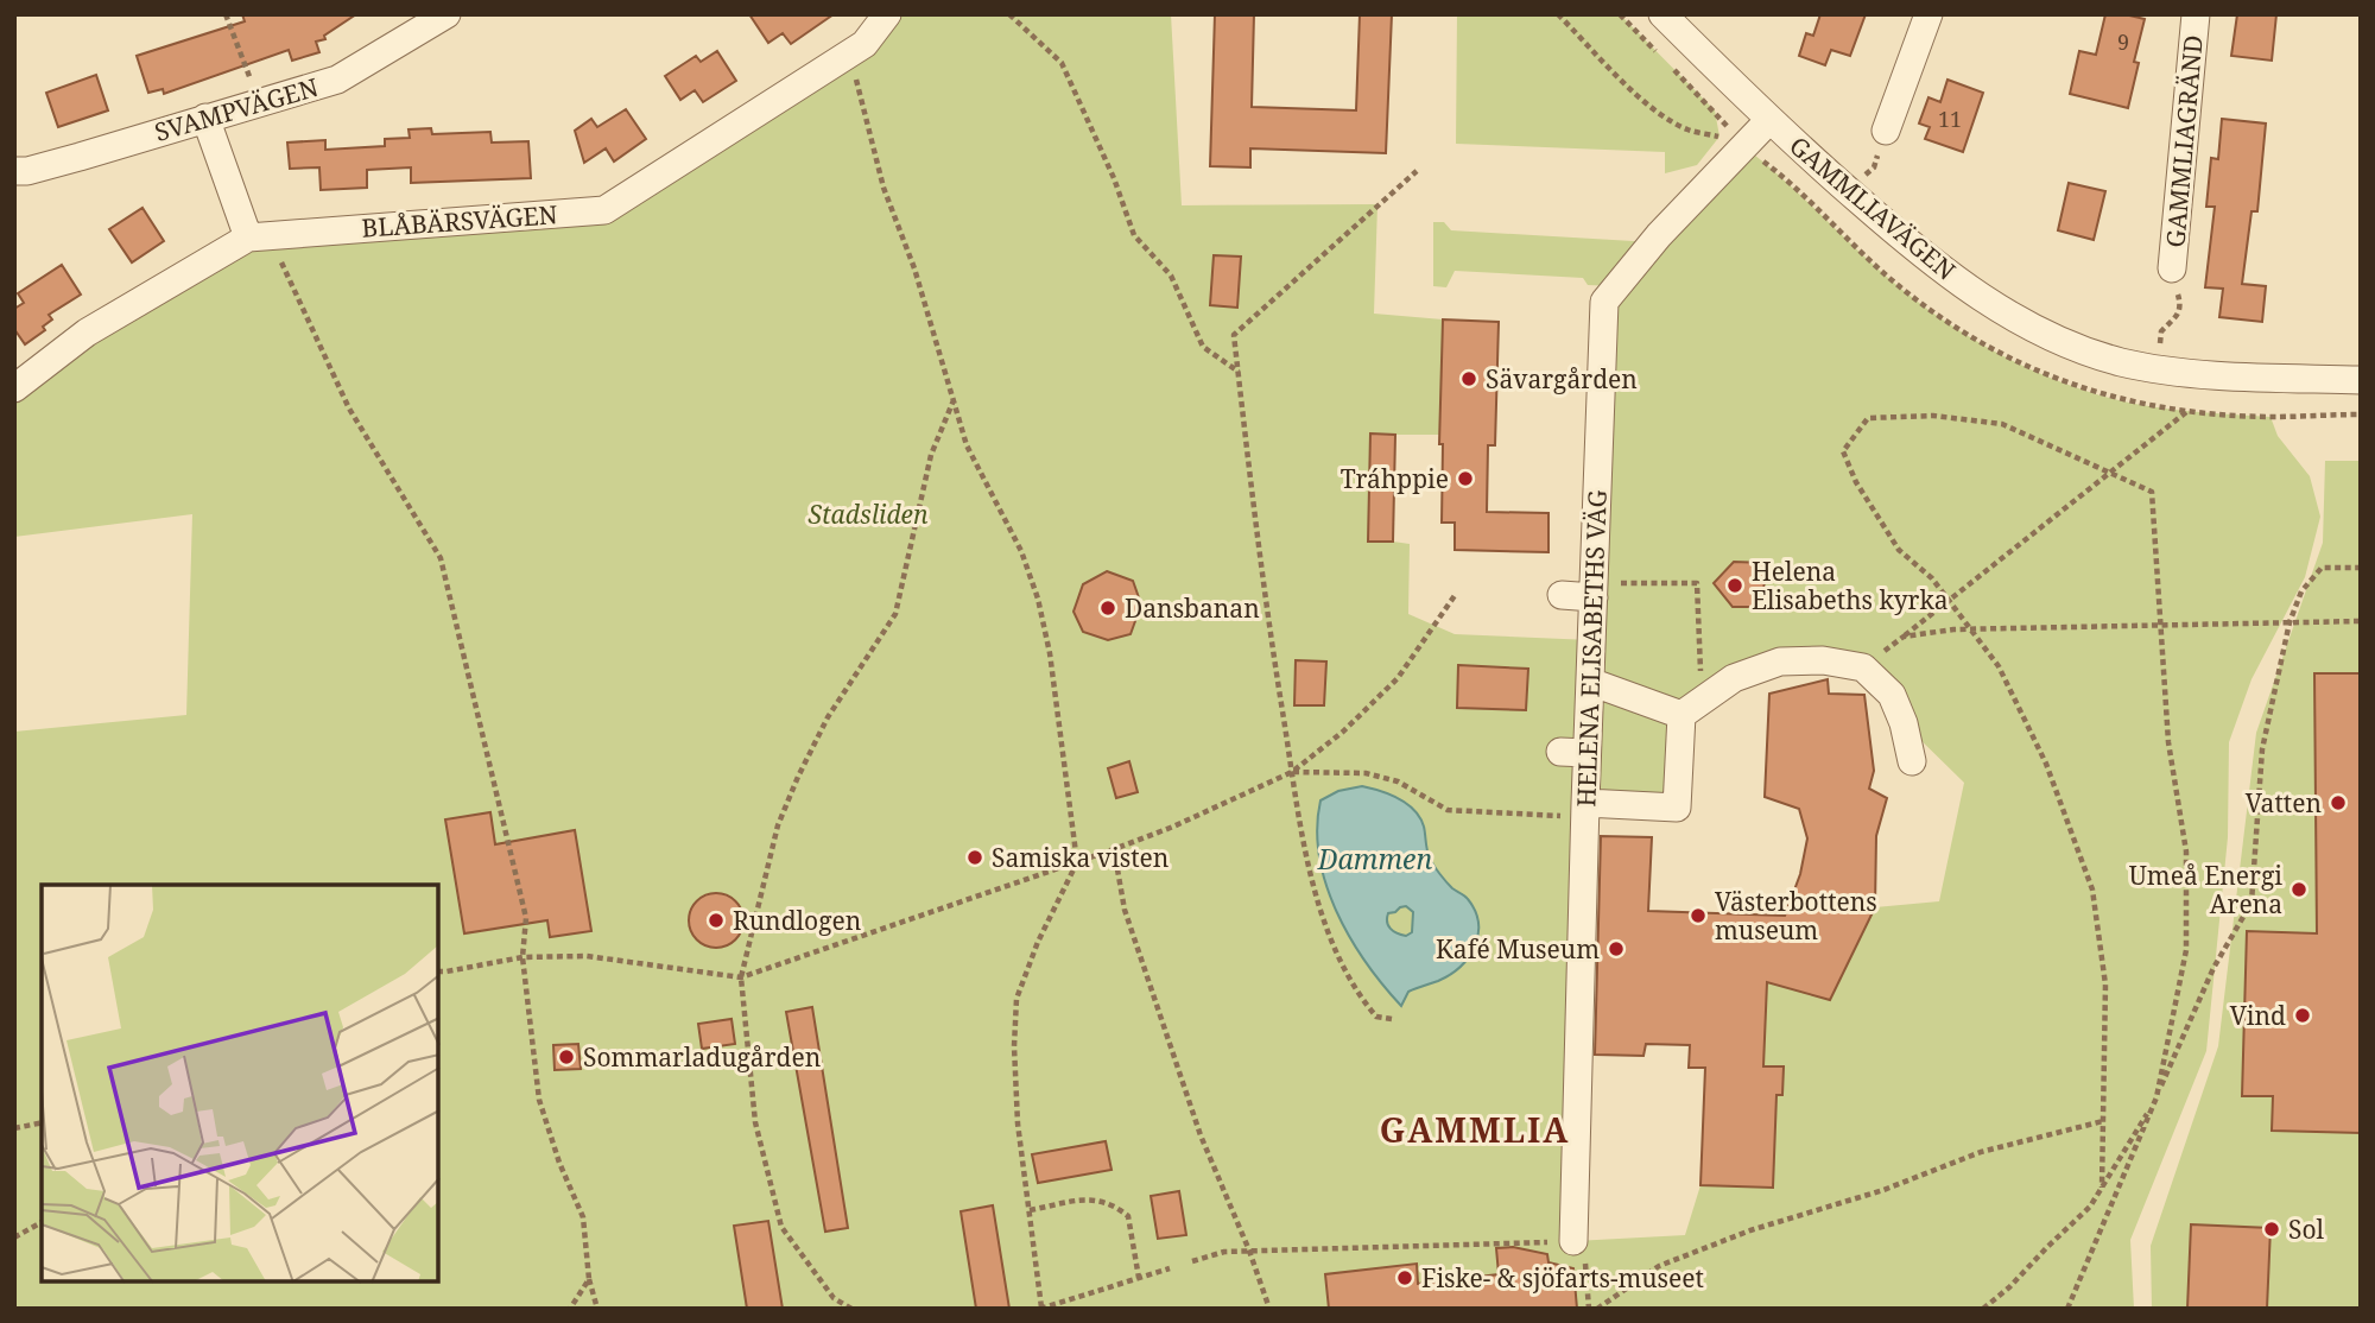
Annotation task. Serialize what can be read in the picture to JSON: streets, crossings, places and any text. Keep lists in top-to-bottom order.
{
  "streets": {
    "street": [
      "SVAMPVÄGEN",
      "GAMMLIAGRÄND",
      "GAMMLIAVÄGEN",
      "BLÅBÄRSVÄGEN",
      "HELENA ELISABETHS VÄG"
    ]
  },
  "crossings": [
    ["GAMMLIAVÄGEN", "HELENA ELISABETHS VÄG"]
  ],
  "districts": ["GAMMLIA"],
  "water": ["Dammen"],
  "parks": ["Stadsliden"],
  "places": [
    "Sävargården",
    "Tráhppie",
    "Helena Elisabeths kyrka",
    "Dansbanan",
    "Vatten",
    "Samiska visten",
    "Umeå Energi Arena",
    "Västerbottens museum",
    "Rundlogen",
    "Kafé Museum",
    "Vind",
    "Sommarladugården",
    "Sol",
    "Fiske- & sjöfarts-museet"
  ],
  "house_numbers": ["9", "11"]
}
